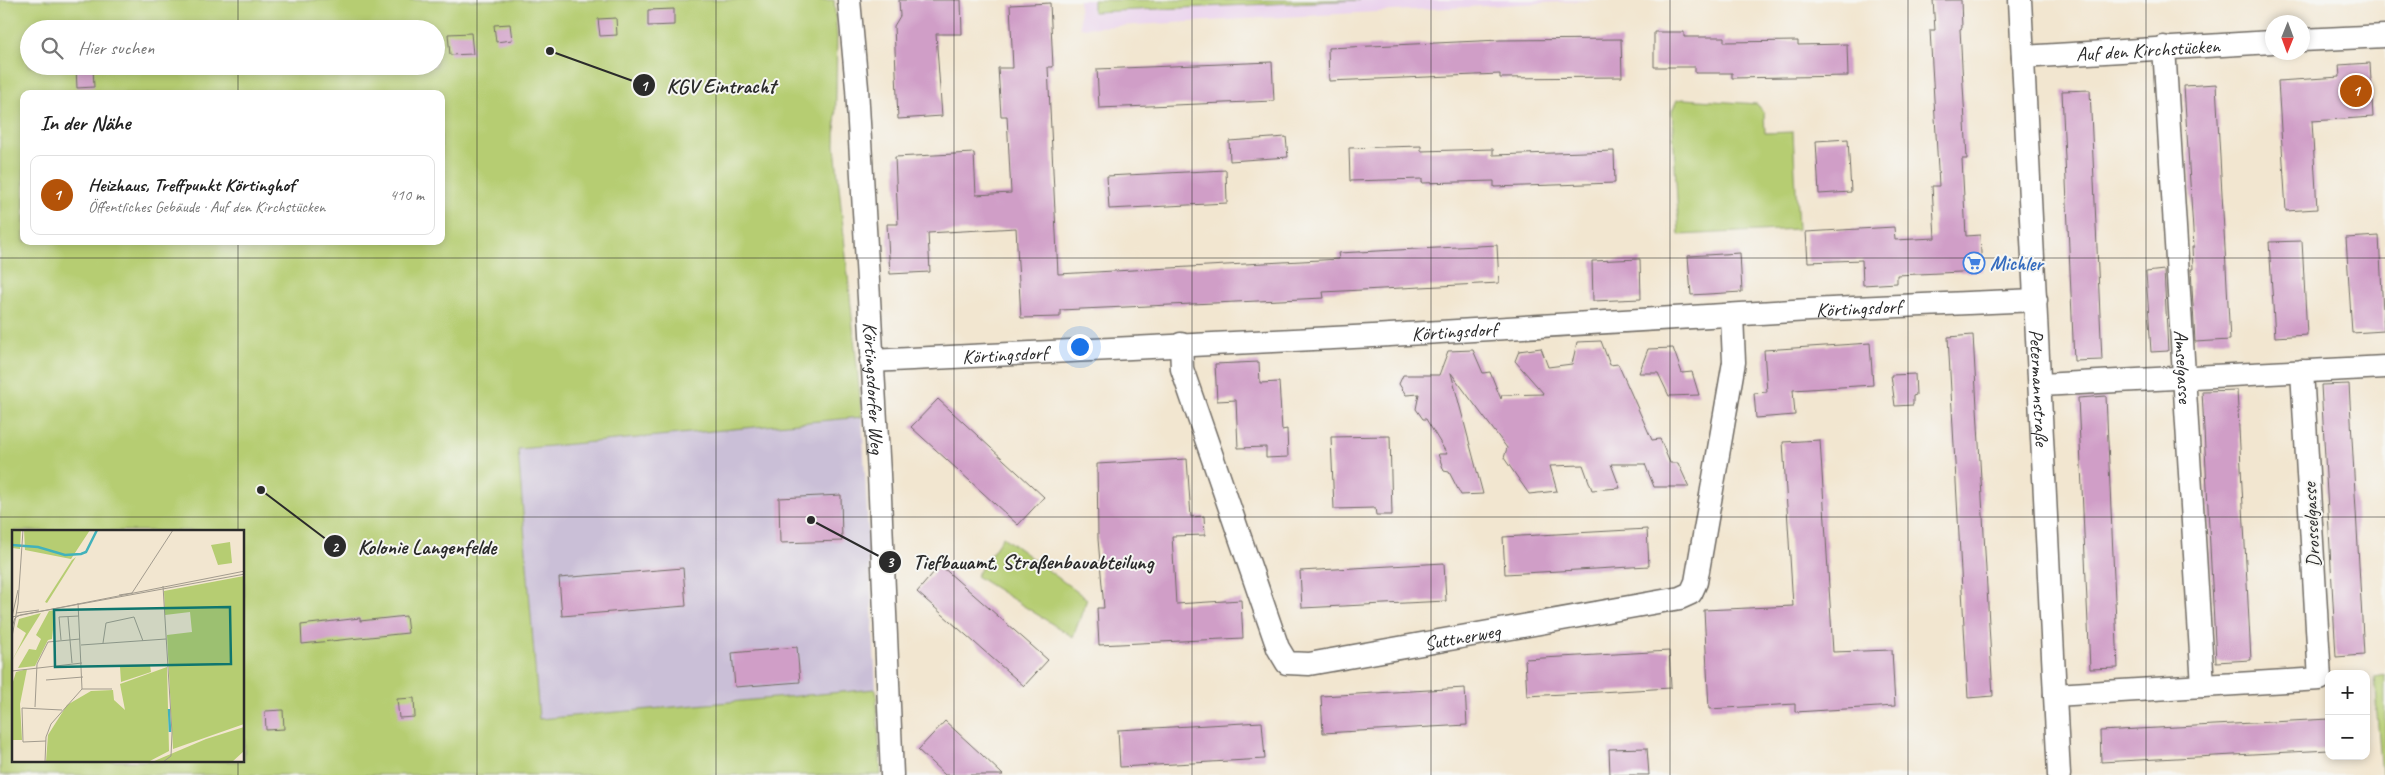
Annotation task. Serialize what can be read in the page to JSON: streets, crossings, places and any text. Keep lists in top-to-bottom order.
{
  "streets": {
    "street": [
      "Auf den Kirchstücken",
      "Körtingsdorf",
      "Amselgasse",
      "Körtingsdorfer Weg",
      "Petermannstraße",
      "Drosselgasse",
      "Suttnerweg"
    ]
  },
  "crossings": [
    ["Auf den Kirchstücken", "Amselgasse"],
    ["Auf den Kirchstücken", "Petermannstraße"],
    ["Körtingsdorf", "Körtingsdorfer Weg"],
    ["Körtingsdorf", "Petermannstraße"],
    ["Körtingsdorf", "Suttnerweg"],
    ["Amselgasse", "Drosselgasse"]
  ],
  "places": {
    "other": ["KGV Eintracht", "Kolonie Langenfelde", "Tiefbauamt, Straßenbauabteilung"],
    "supermarket": ["Michler"]
  },
  "north": "bottom",
  "page": {
    "search": "Hier suchen",
    "pins": "1",
    "heading": "In der Nähe",
    "list": [
      {
        "mark": "1",
        "name": "Heizhaus, Treffpunkt Körtinghof",
        "note": "Öffentliches Gebäude · Auf den Kirchstücken",
        "value": "410 m"
      }
    ],
    "map_buttons": ["+", "−"]
  }
}
